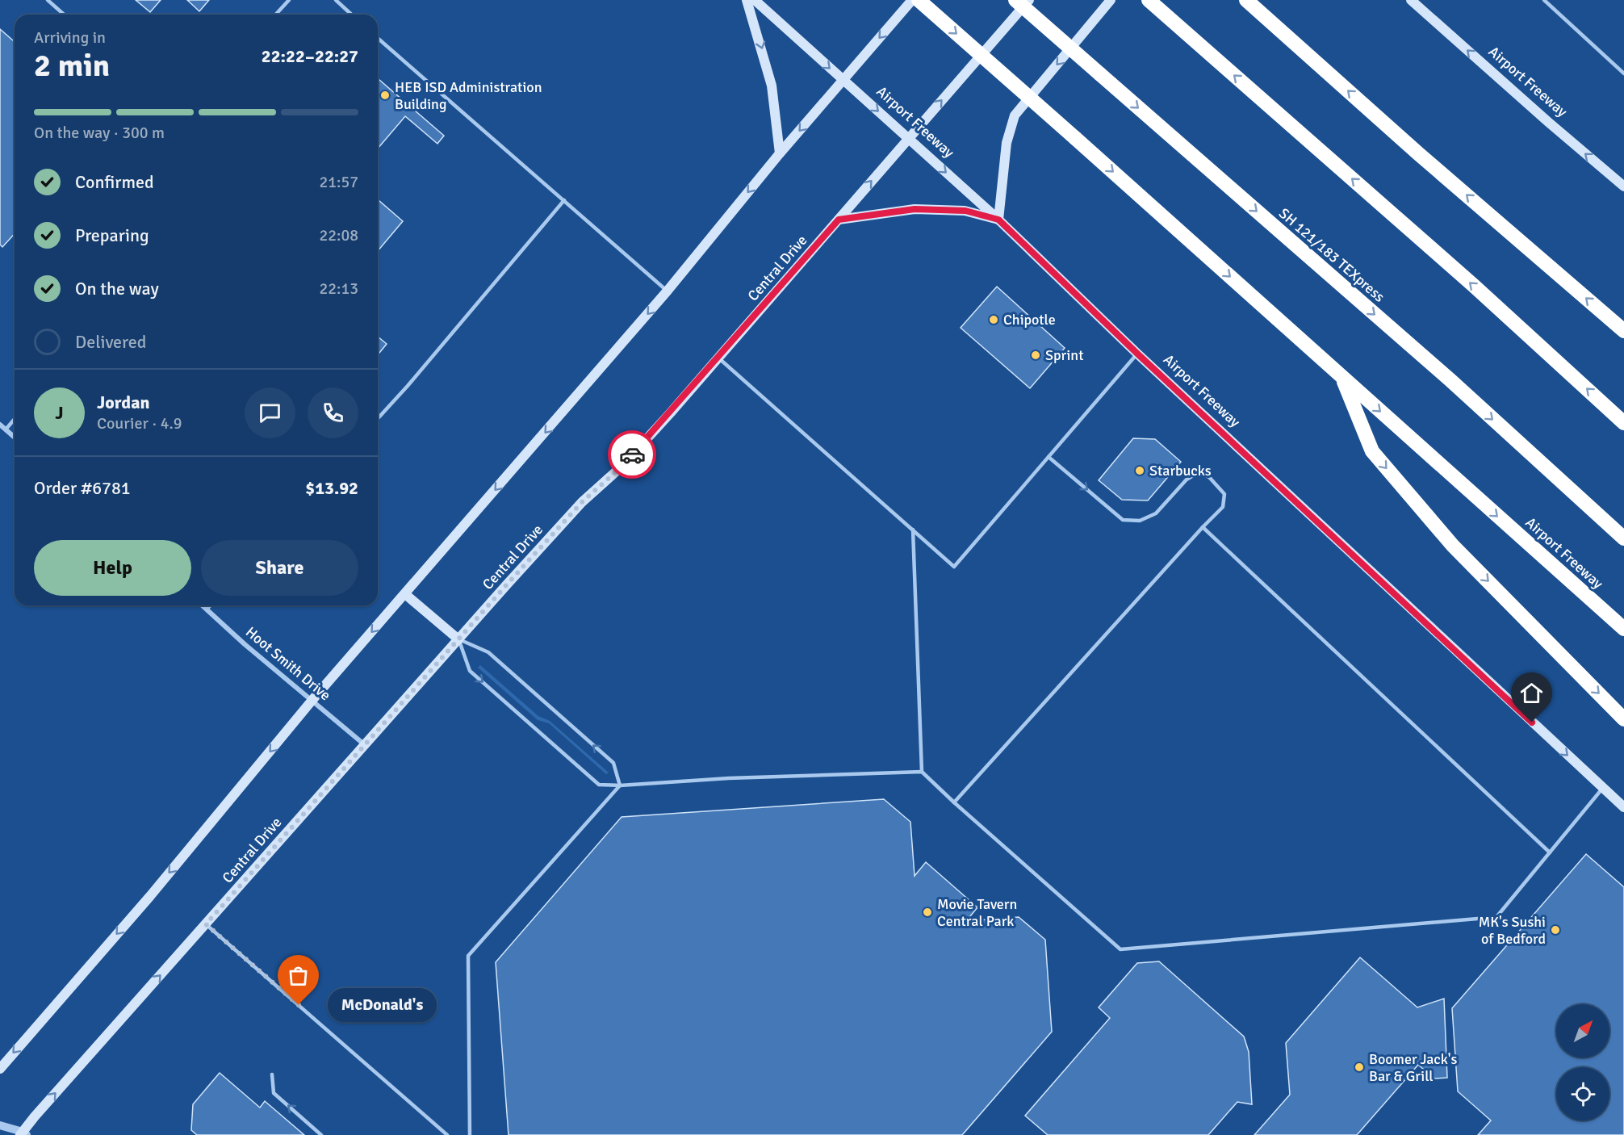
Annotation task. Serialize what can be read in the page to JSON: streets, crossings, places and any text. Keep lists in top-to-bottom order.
{
  "streets": {
    "highway": ["Airport Freeway", "SH 121/183 TEXpress"],
    "main road": ["Central Drive"],
    "street": ["Hoot Smith Drive"]
  },
  "crossings": [
    ["Airport Freeway", "Central Drive"],
    ["Central Drive", "Hoot Smith Drive"]
  ],
  "places": [
    "HEB ISD Administration Building",
    "Chipotle",
    "Sprint",
    "Starbucks",
    "Movie Tavern Central Park",
    "MK's Sushi of Bedford",
    "McDonald's",
    "Boomer Jack's Bar & Grill"
  ],
  "north": "top right",
  "page": {
    "heading": ["2 min", "Arriving in", "22:22–22:27"],
    "panel": [
      "Jordan",
      "Courier · 4.9",
      "Order #6781",
      "$13.92"
    ],
    "bar": "On the way · 300 m",
    "list": [
      ["Confirmed", "21:57"],
      ["Preparing", "22:08"],
      ["On the way", "22:13"],
      "Delivered"
    ],
    "round": "J",
    "buttons": ["Help", "Share"],
    "bubble": "McDonald's"
  }
}
